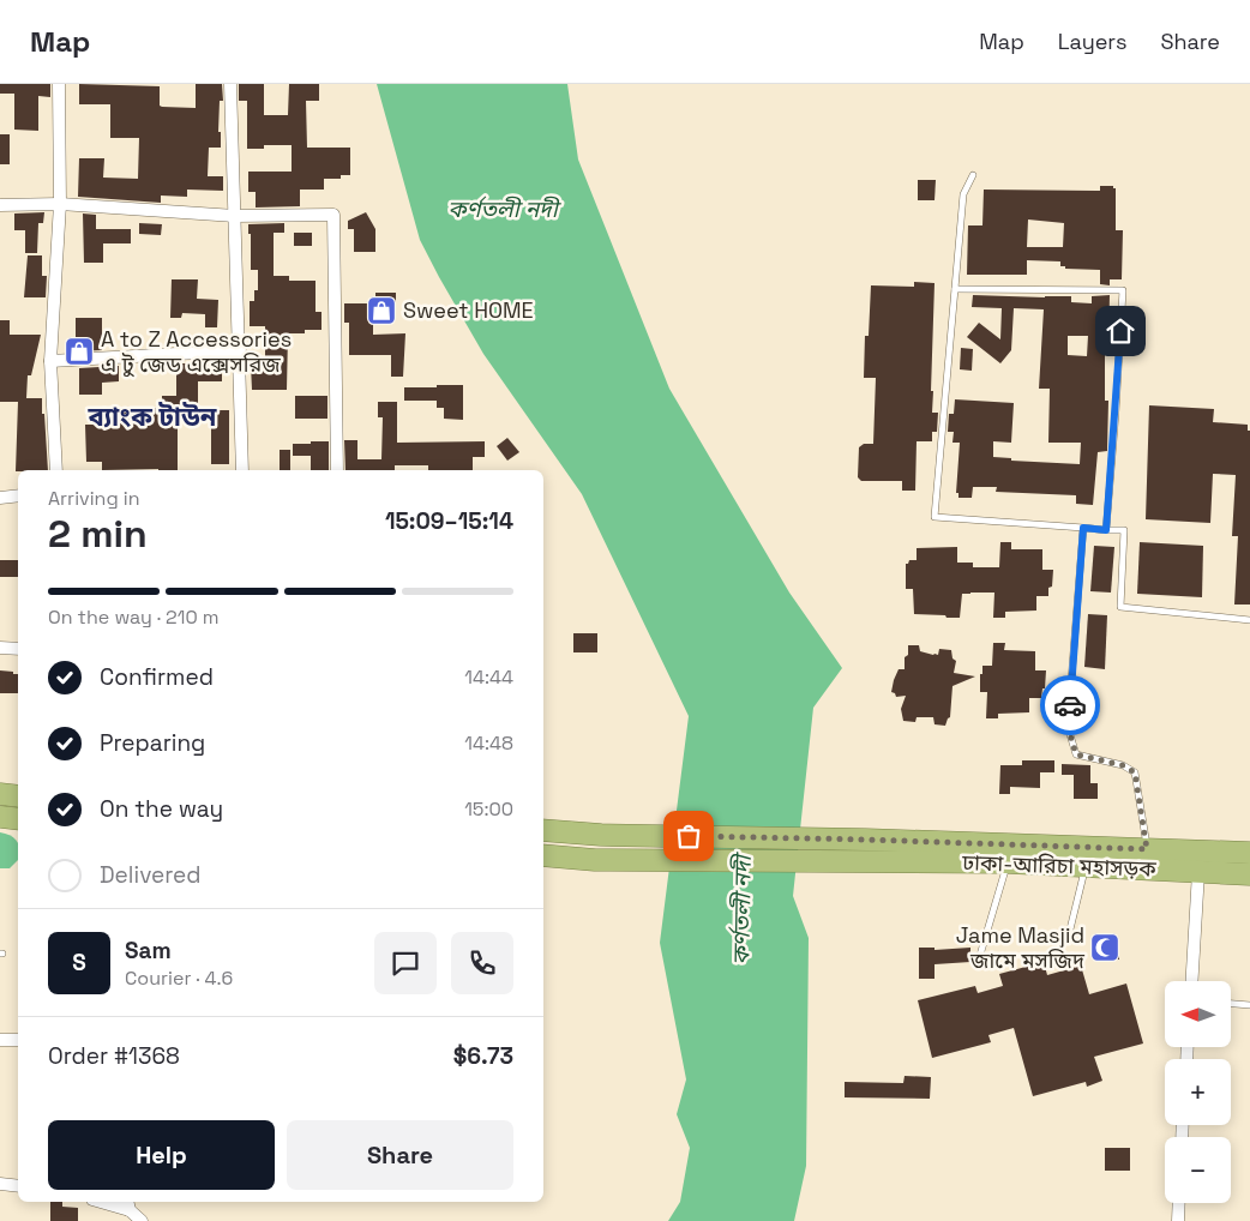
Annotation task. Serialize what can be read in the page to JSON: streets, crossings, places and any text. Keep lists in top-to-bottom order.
{
  "streets": {
    "highway": ["ঢাকা-আরিচা মহাসড়ক"]
  },
  "districts": ["ব্যাংক টাউন"],
  "water": ["কর্ণতলী নদী"],
  "places": {
    "shop": ["Sweet HOME", "A to Z Accessories এ টু জেড এক্সেসরিজ"],
    "mosque": ["Jame Masjid জামে মসজিদ"]
  },
  "north": "left",
  "page": {
    "header": "Map",
    "nav": ["Map", "Layers", "Share"],
    "heading": ["2 min", "Arriving in", "15:09–15:14"],
    "panel": [
      "Sam",
      "Courier · 4.6",
      "Order #1368",
      "$6.73"
    ],
    "bar": "On the way · 210 m",
    "list": [
      ["Confirmed", "14:44"],
      ["Preparing", "14:48"],
      ["On the way", "15:00"],
      "Delivered"
    ],
    "round": "S",
    "map_buttons": ["+", "−"],
    "buttons": ["Help", "Share"]
  }
}
